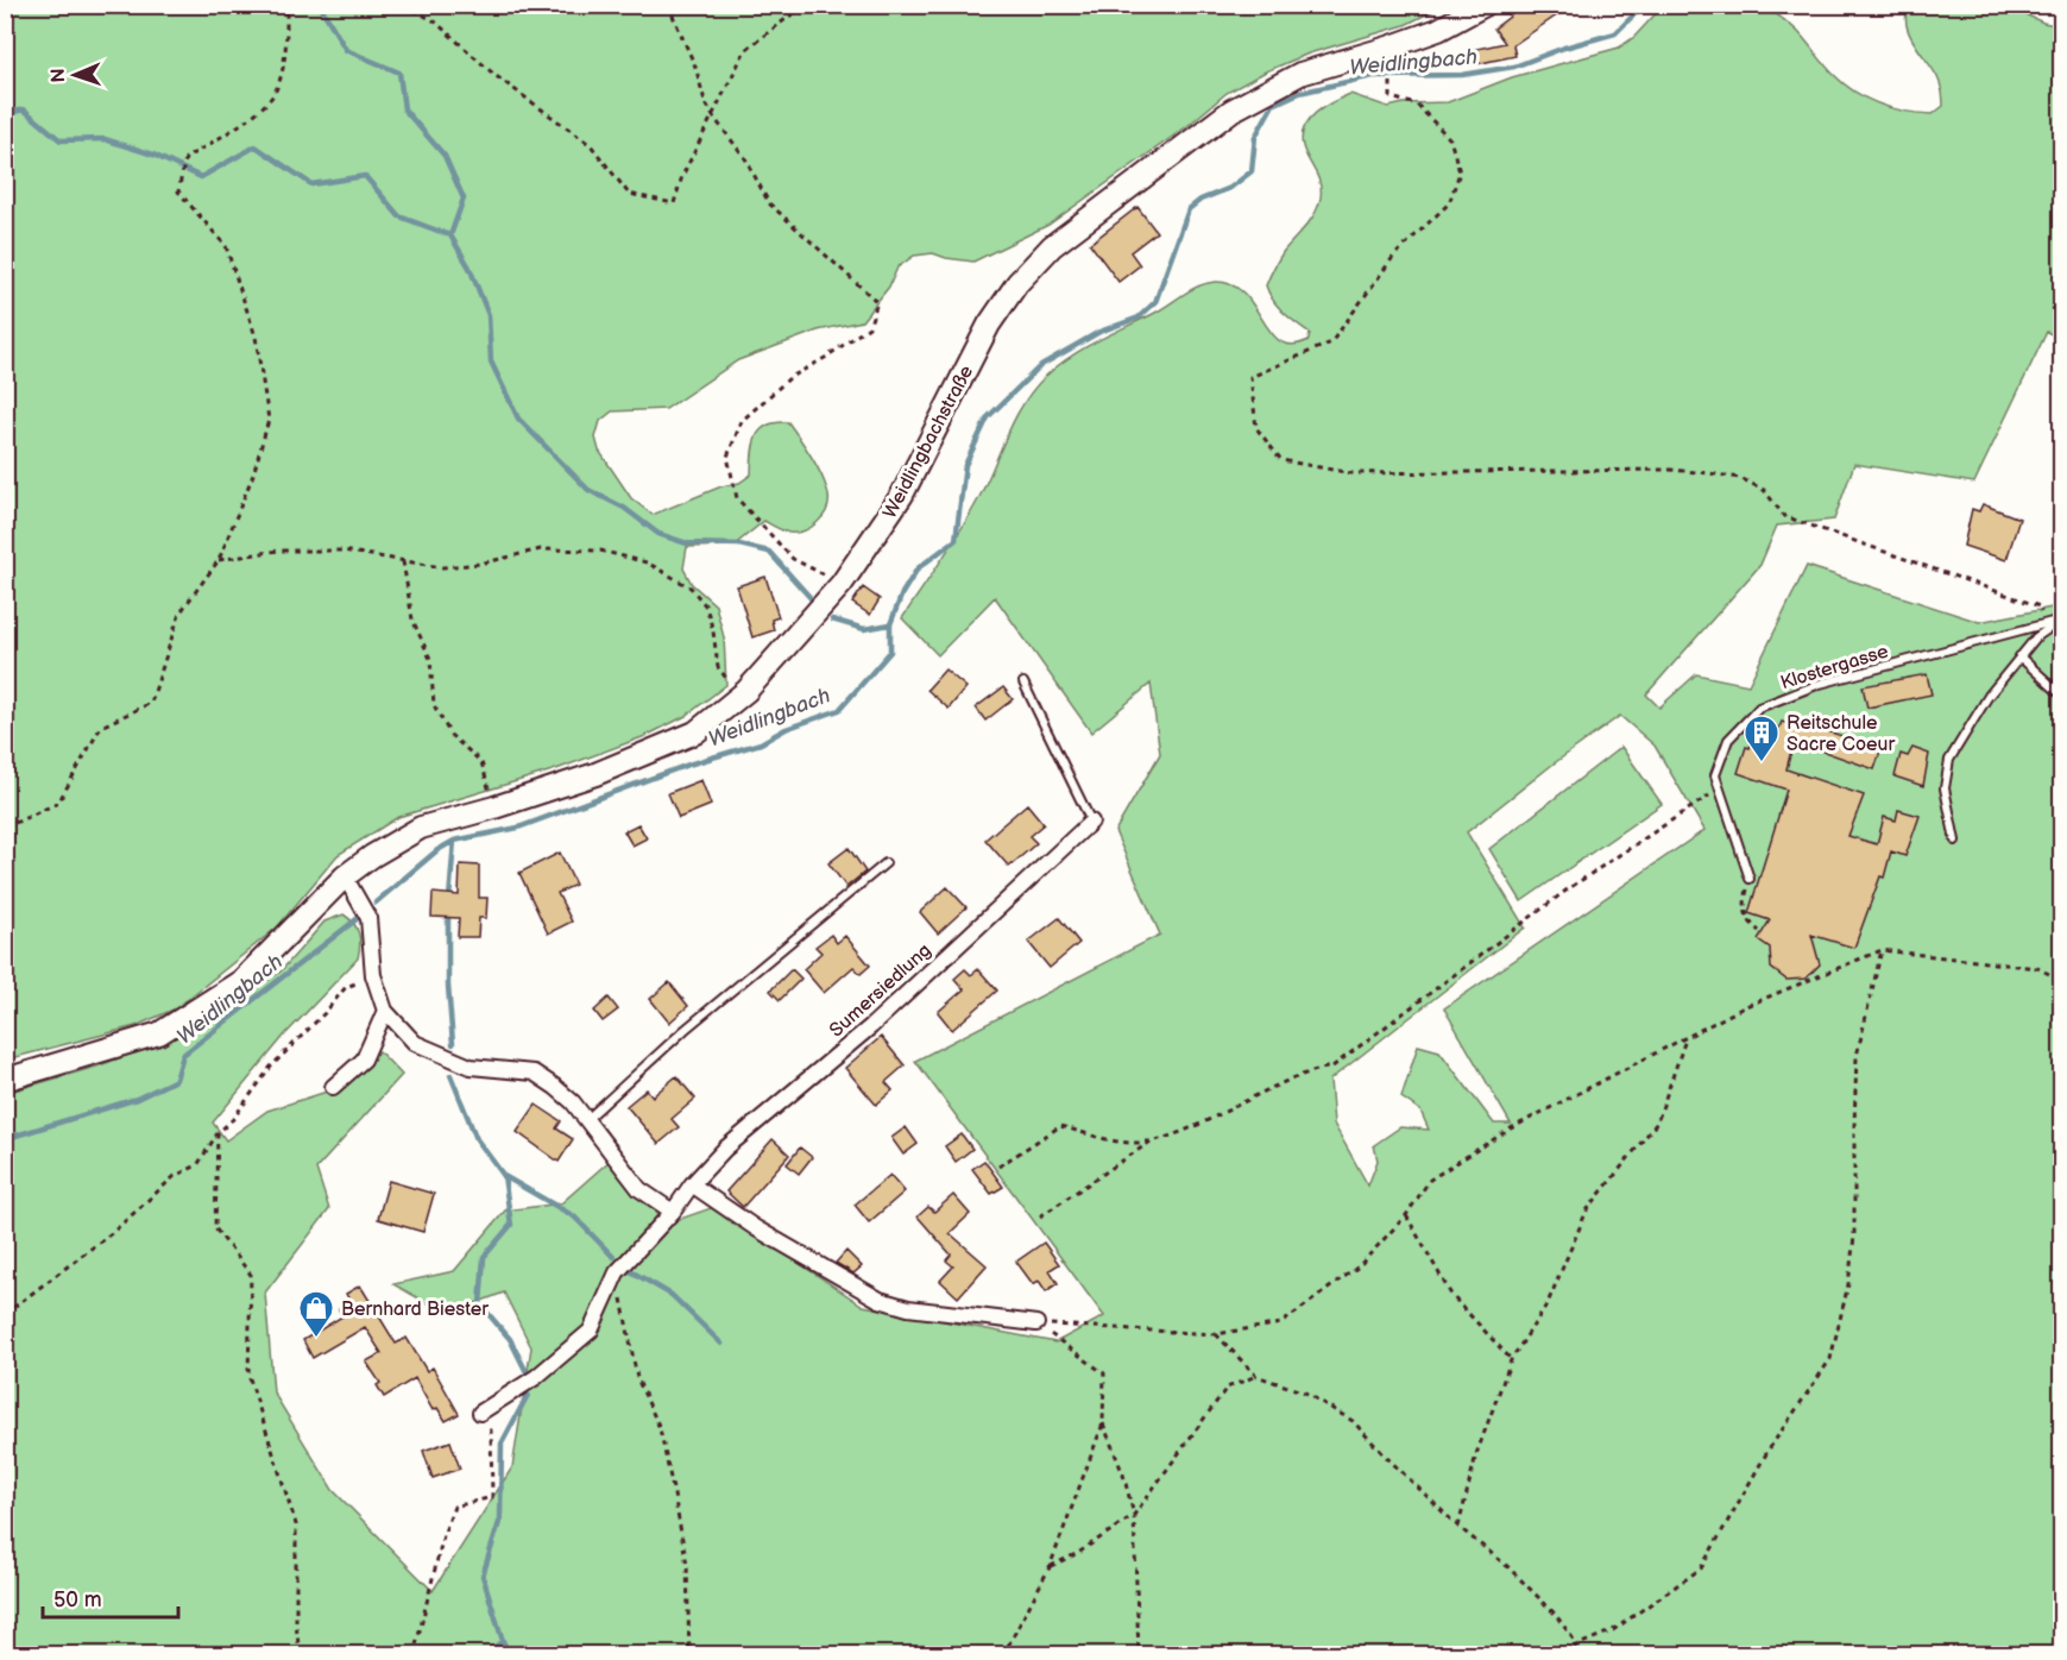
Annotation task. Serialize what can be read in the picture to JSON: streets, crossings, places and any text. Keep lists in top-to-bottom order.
{
  "streets": {
    "main road": ["Weidlingbachstraße"],
    "street": ["Sumersiedlung"],
    "lane": ["Klostergasse"]
  },
  "water": ["Weidlingbach"],
  "places": {
    "building": ["Reitschule Sacre Coeur"],
    "shop": ["Bernhard Biester"]
  },
  "scale_bar": "50 m",
  "north": "left"
}
